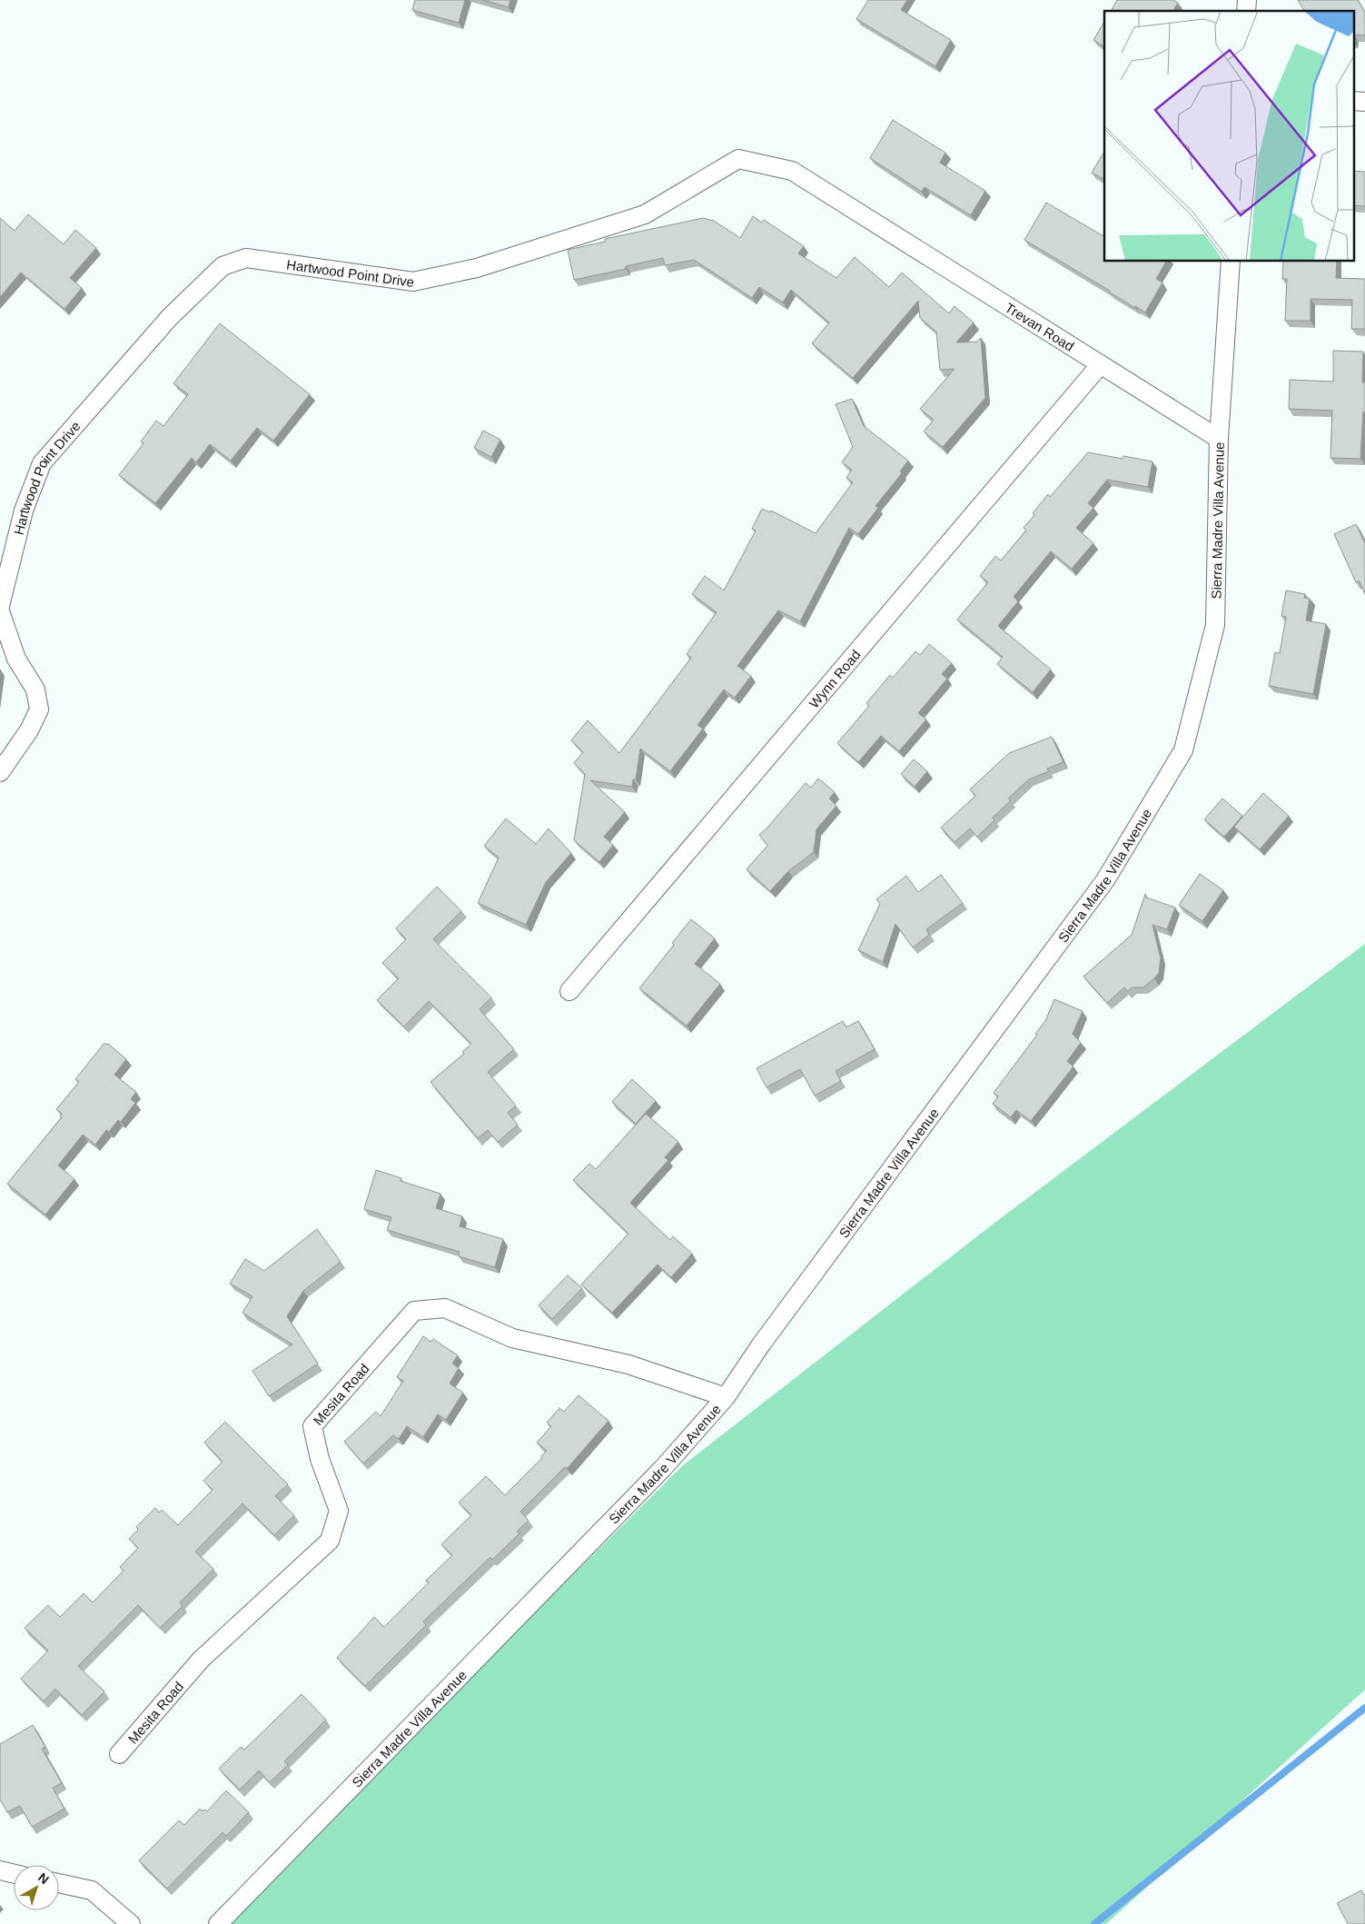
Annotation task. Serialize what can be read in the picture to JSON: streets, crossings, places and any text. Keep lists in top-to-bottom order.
{
  "streets": {
    "street": [
      "Hartwood Point Drive",
      "Trevan Road",
      "Sierra Madre Villa Avenue",
      "Wynn Road",
      "Mesita Road"
    ]
  },
  "crossings": [
    ["Hartwood Point Drive", "Trevan Road"],
    ["Trevan Road", "Sierra Madre Villa Avenue"],
    ["Trevan Road", "Wynn Road"],
    ["Sierra Madre Villa Avenue", "Mesita Road"]
  ],
  "north": "top right"
}
